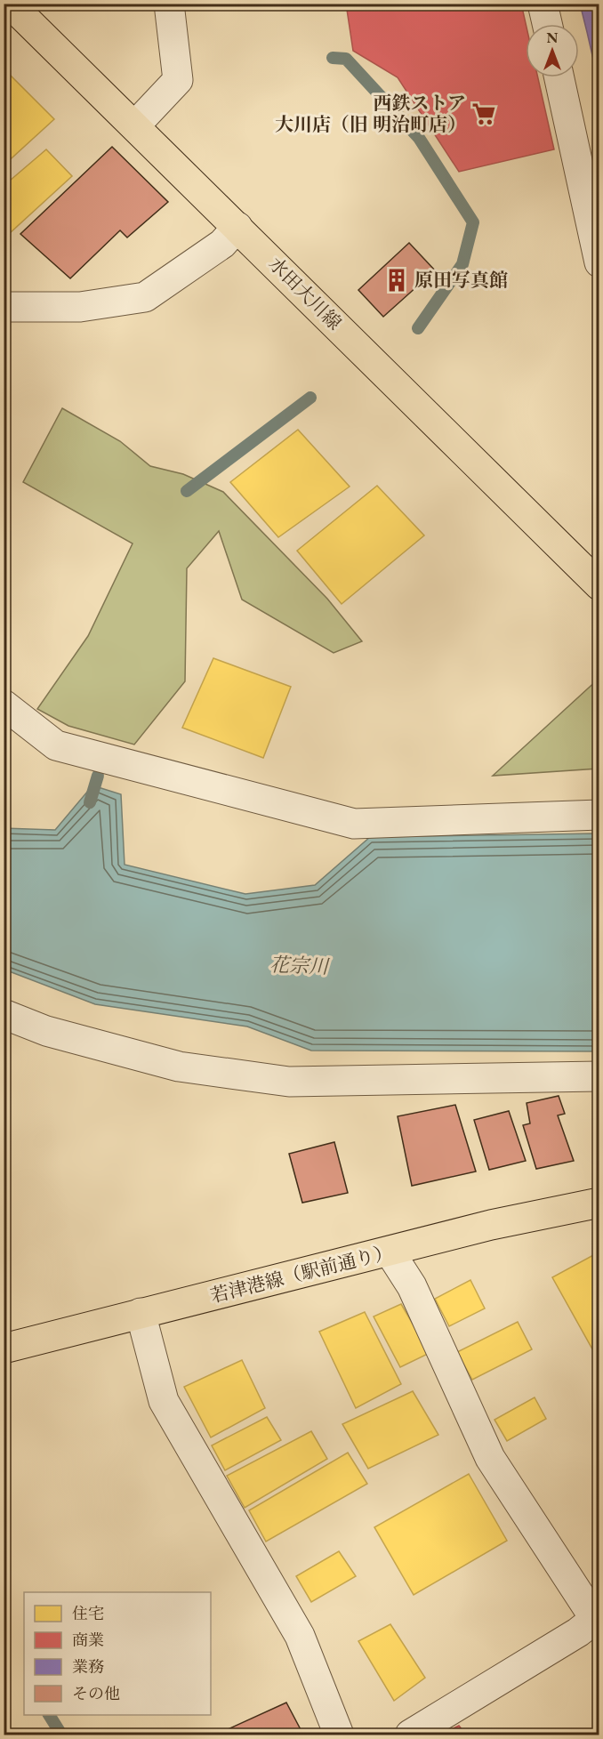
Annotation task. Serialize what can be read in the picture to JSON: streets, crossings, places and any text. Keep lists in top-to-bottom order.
{
  "streets": {
    "main road": ["水田大川線", "若津港線（駅前通り）"]
  },
  "water": ["花宗川"],
  "places": {
    "supermarket": ["西鉄ストア 大川店（旧 明治町店）"],
    "building": ["原田写真館"]
  },
  "legend": [
    "住宅",
    "商業",
    "業務",
    "その他"
  ],
  "north": "top"
}
